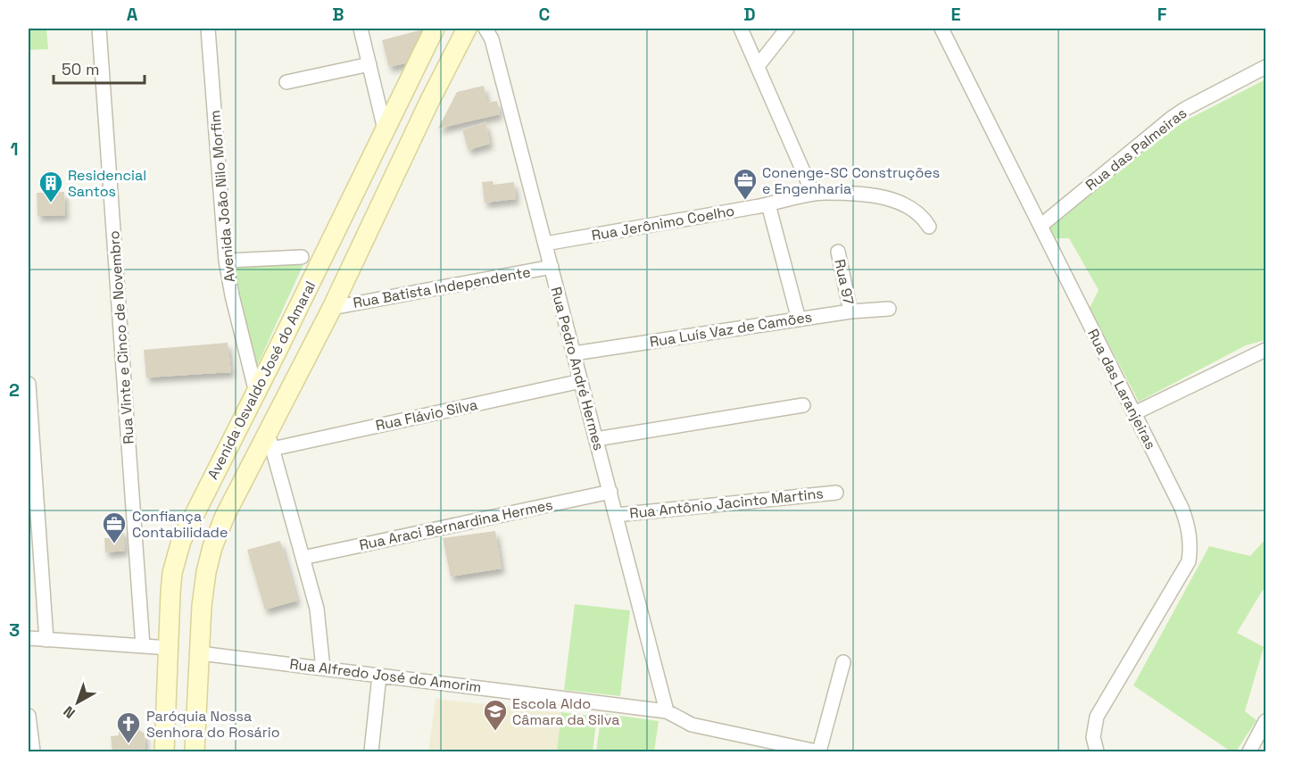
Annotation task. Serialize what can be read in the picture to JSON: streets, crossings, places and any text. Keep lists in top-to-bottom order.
{
  "streets": {
    "main road": ["Avenida Osvaldo José do Amaral"],
    "street": [
      "Rua das Palmeiras",
      "Avenida João Nilo Morfim",
      "Rua Jerônimo Coelho",
      "Rua 97",
      "Rua Batista Independente",
      "Rua Luís Vaz de Camões",
      "Rua Vinte e Cinco de Novembro",
      "Rua Pedro André Hermes",
      "Rua das Laranjeiras",
      "Rua Flávio Silva",
      "Rua Antônio Jacinto Martins",
      "Rua Araci Bernardina Hermes",
      "Rua Alfredo José do Amorim"
    ]
  },
  "crossings": [
    ["Rua das Palmeiras", "Rua das Laranjeiras"],
    ["Avenida João Nilo Morfim", "Avenida Osvaldo José do Amaral"],
    ["Rua Jerônimo Coelho", "Rua Pedro André Hermes"],
    ["Rua 97", "Rua Luís Vaz de Camões"],
    ["Rua Batista Independente", "Rua Pedro André Hermes"],
    ["Rua Batista Independente", "Avenida Osvaldo José do Amaral"],
    ["Rua Luís Vaz de Camões", "Rua Pedro André Hermes"],
    ["Rua Pedro André Hermes", "Rua Flávio Silva"],
    ["Rua Pedro André Hermes", "Rua Antônio Jacinto Martins"],
    ["Rua Pedro André Hermes", "Rua Araci Bernardina Hermes"],
    ["Rua Pedro André Hermes", "Rua Alfredo José do Amorim"],
    ["Avenida Osvaldo José do Amaral", "Rua Flávio Silva"],
    ["Avenida Osvaldo José do Amaral", "Rua Alfredo José do Amorim"]
  ],
  "places": {
    "office": ["Conenge-SC Construções e Engenharia", "Confiança Contabilidade"],
    "building": ["Residencial Santos"],
    "school or university": ["Escola Aldo Câmara da Silva"],
    "church": ["Paróquia Nossa Senhora do Rosário"]
  },
  "scale_bar": "50 m",
  "north": "bottom left",
  "grid": {
    "columns": [
      "A",
      "B",
      "C",
      "D",
      "E",
      "F"
    ],
    "rows": ["1", "2", "3"]
  }
}
